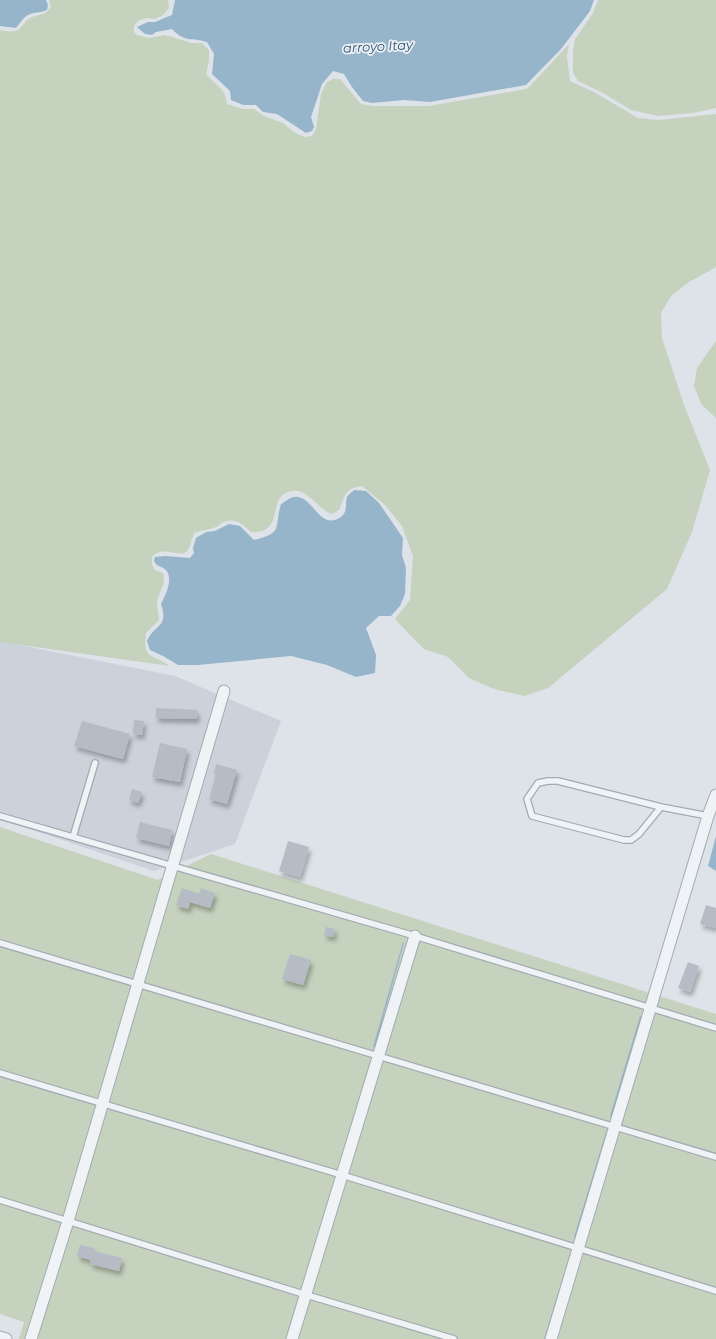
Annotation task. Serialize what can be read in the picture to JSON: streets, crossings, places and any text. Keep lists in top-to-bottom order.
{
  "water": ["arroyo Itay"]
}
